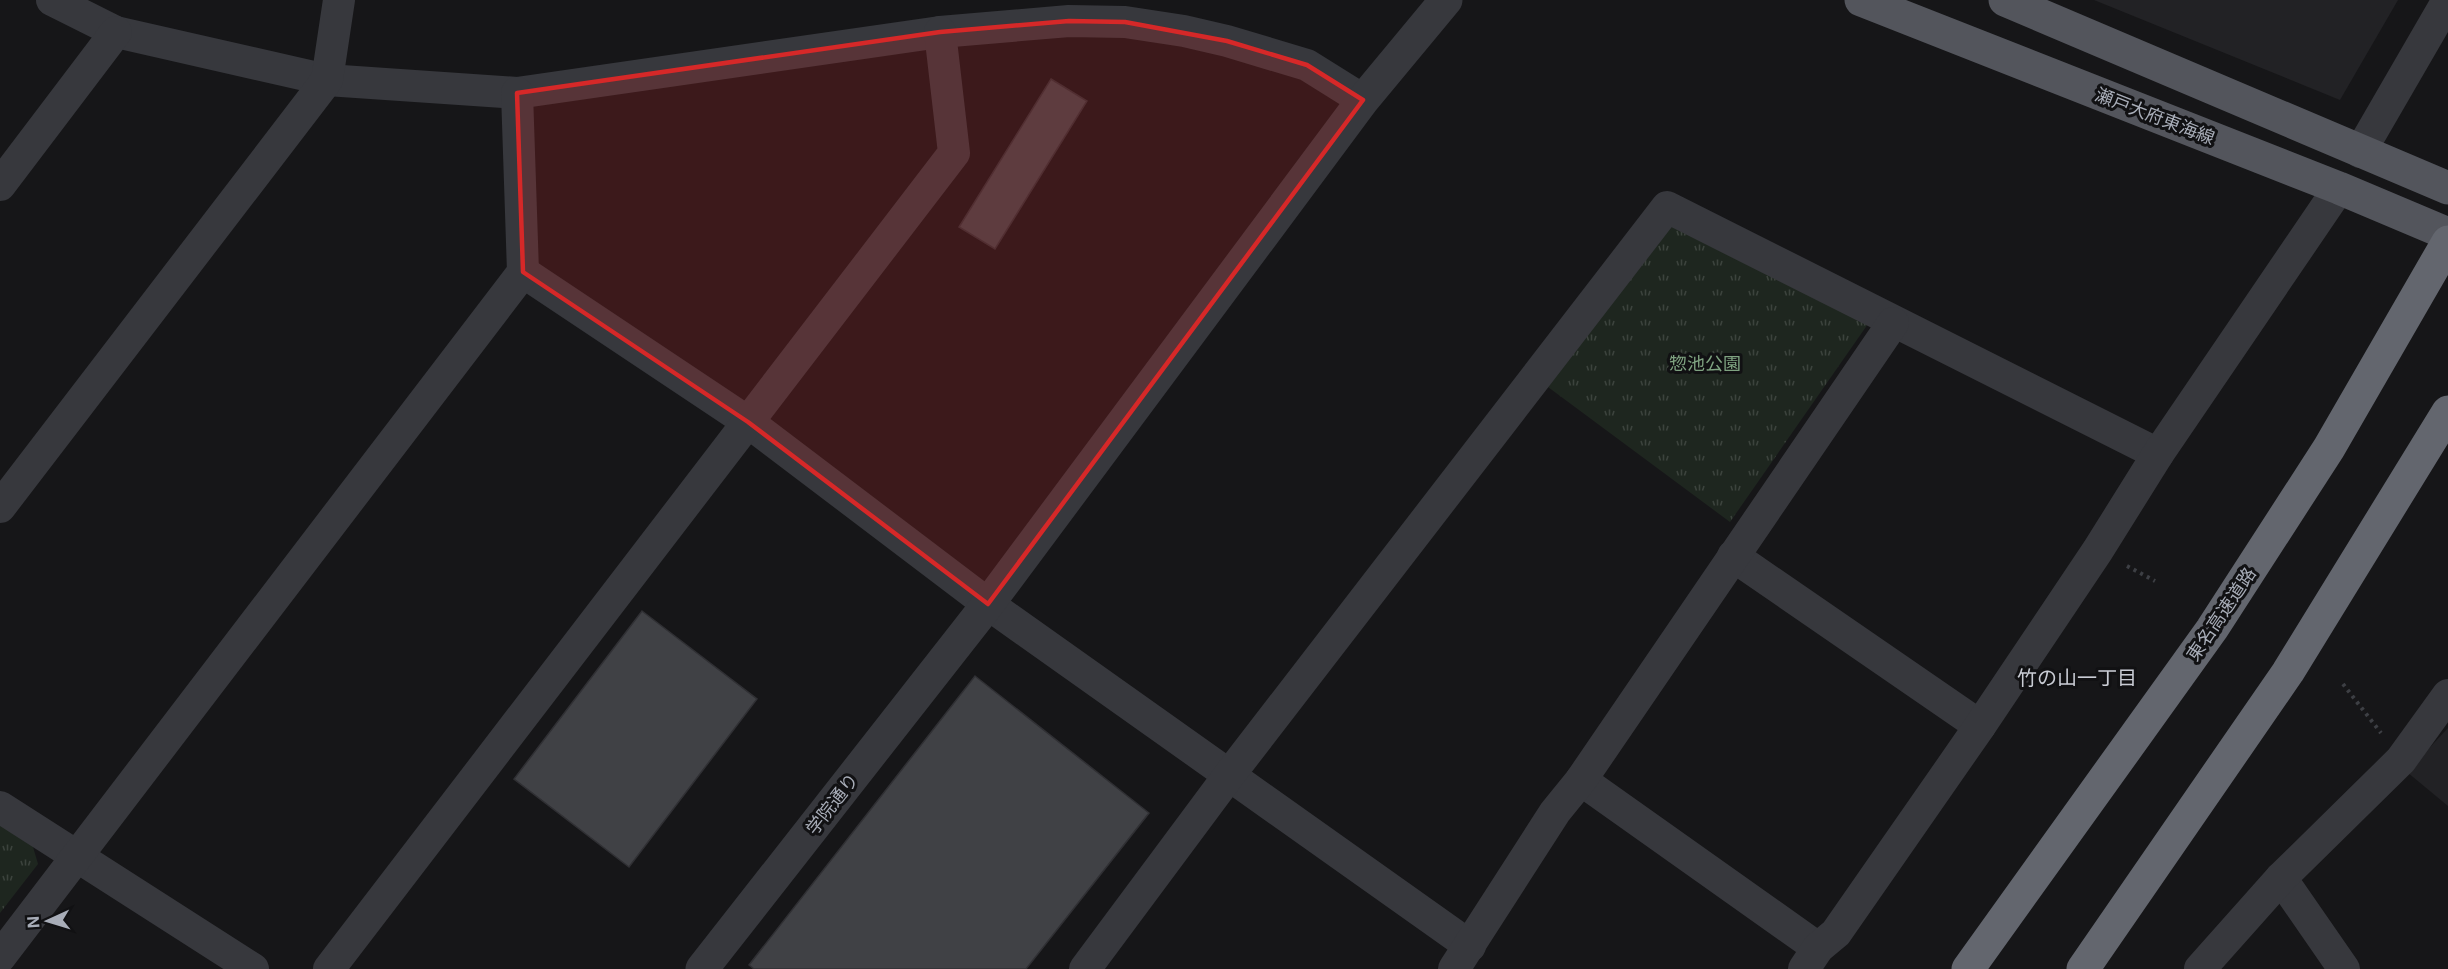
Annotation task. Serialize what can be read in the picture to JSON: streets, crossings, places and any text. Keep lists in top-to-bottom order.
{
  "streets": {
    "highway": ["東名高速道路"],
    "main road": ["瀬戸大府東海線"],
    "street": ["学院通り"]
  },
  "districts": ["竹の山一丁目"],
  "parks": ["惣池公園"],
  "north": "left"
}
